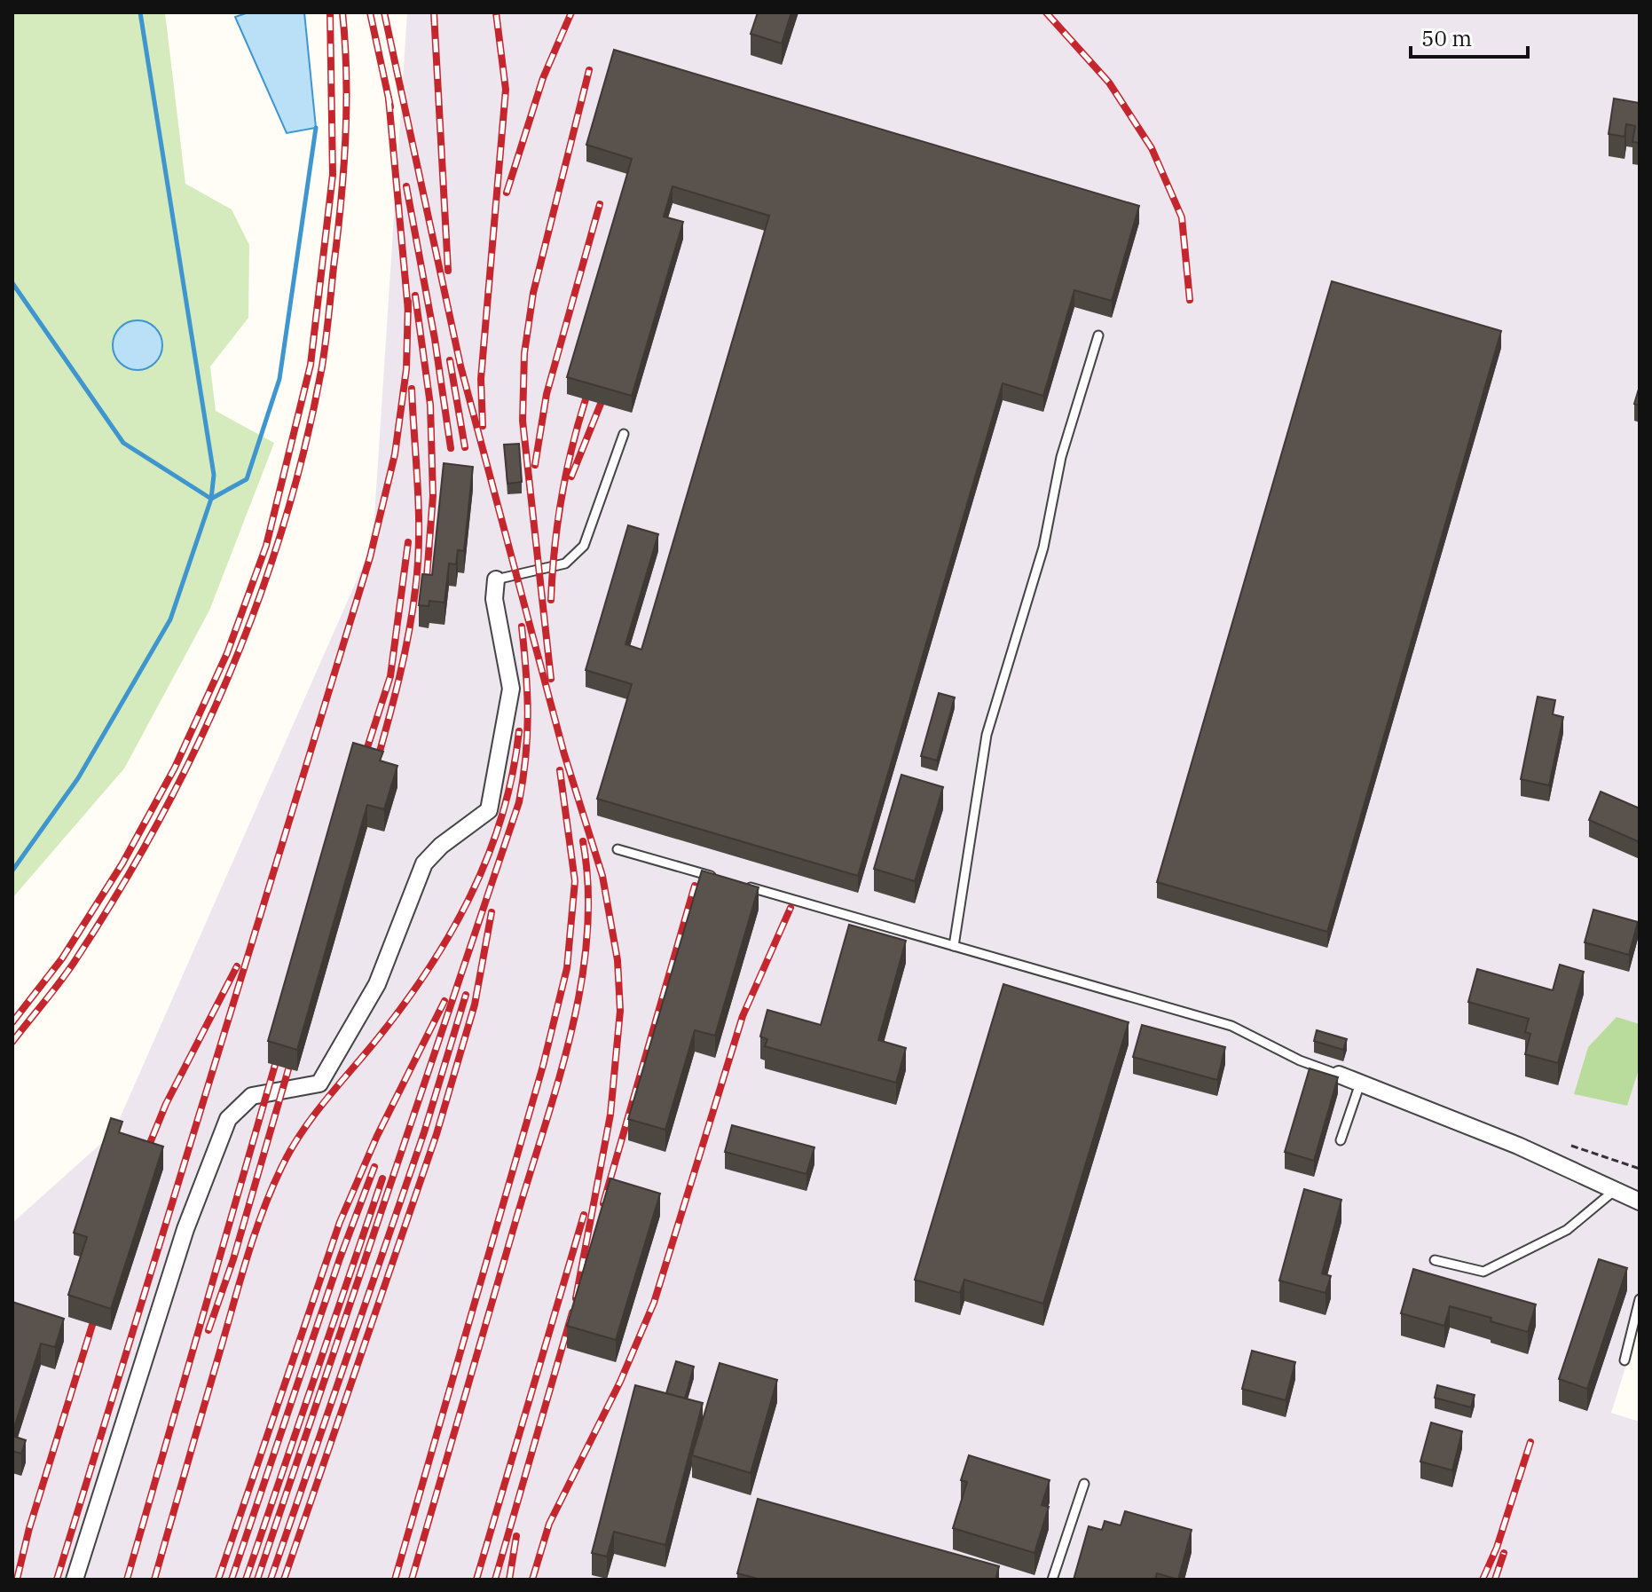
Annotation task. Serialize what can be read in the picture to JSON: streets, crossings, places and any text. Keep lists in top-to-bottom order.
{
  "scale_bar": "50 m"
}
